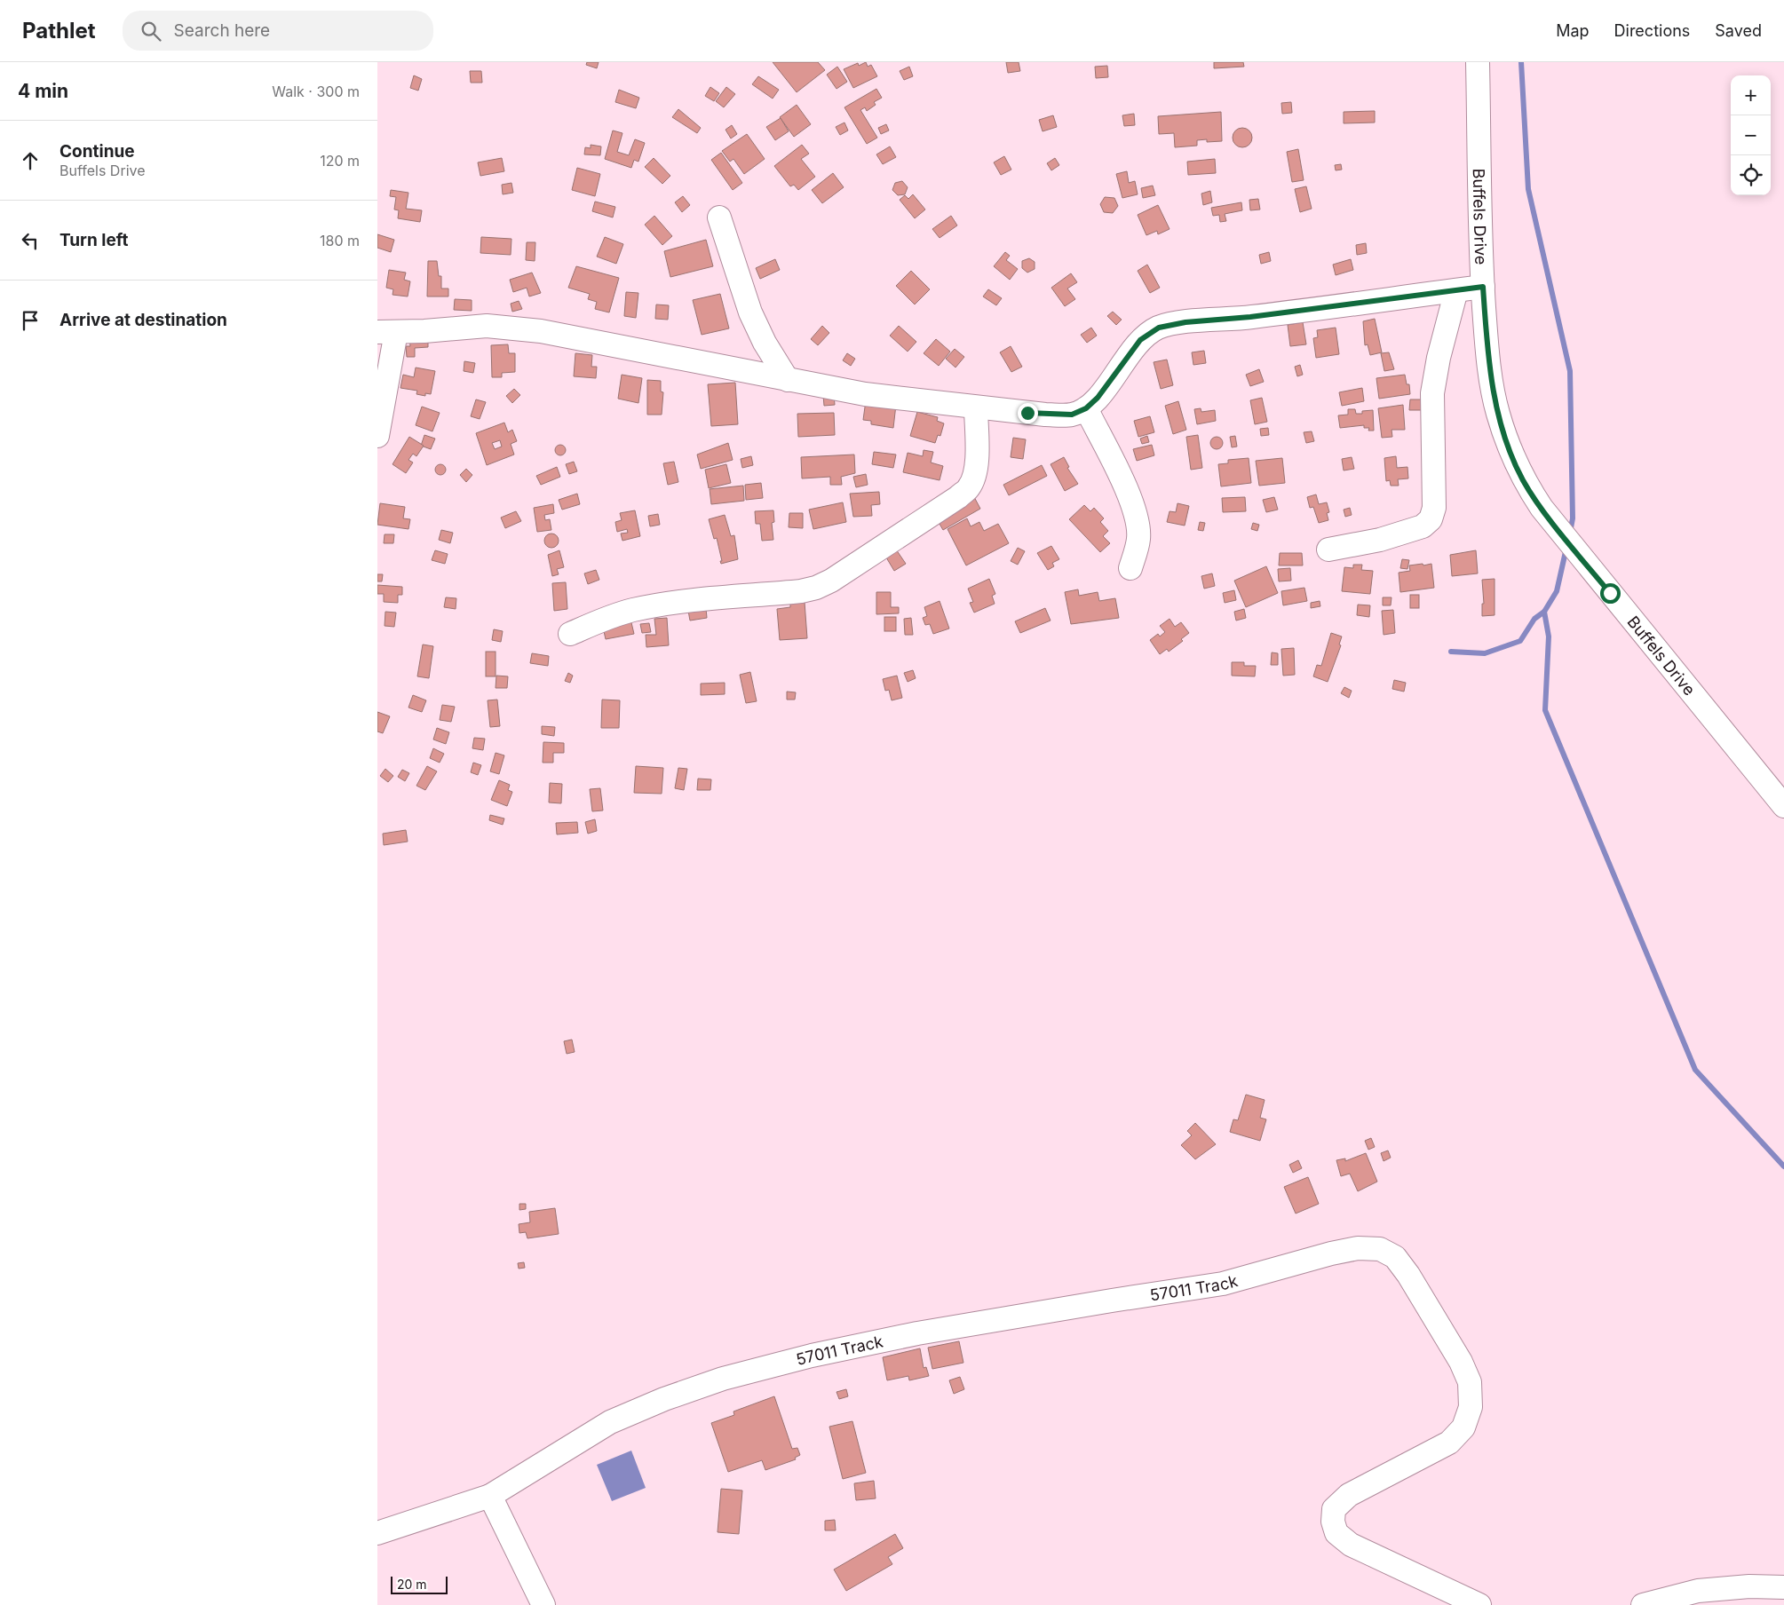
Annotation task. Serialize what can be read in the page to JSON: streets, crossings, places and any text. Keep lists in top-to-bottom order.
{
  "streets": {
    "street": ["Buffels Drive", "57011 Track"]
  },
  "scale_bar": "20 m",
  "page": {
    "header": "Pathlet",
    "search": "Search here",
    "nav": ["Map", "Directions", "Saved"],
    "heading": ["4 min", "Walk · 300 m"],
    "map_buttons": ["+", "−"],
    "list": [
      ["Continue", "Buffels Drive", "120 m"],
      ["Turn left", "180 m"],
      "Arrive at destination"
    ],
    "scale": "20 m"
  }
}
